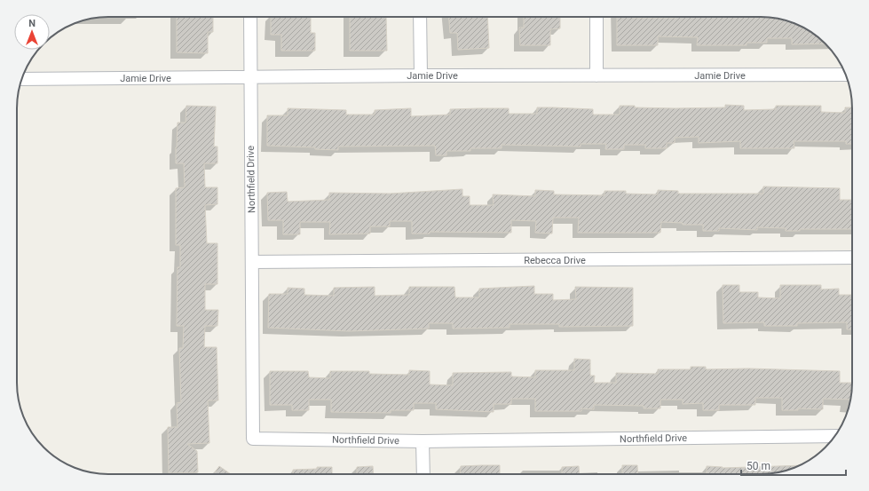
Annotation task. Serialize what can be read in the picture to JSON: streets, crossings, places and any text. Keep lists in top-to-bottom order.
{
  "streets": {
    "street": ["Jamie Drive", "Northfield Drive", "Rebecca Drive"]
  },
  "crossings": [
    ["Jamie Drive", "Northfield Drive"],
    ["Northfield Drive", "Rebecca Drive"]
  ],
  "scale_bar": "50 m",
  "north": "top"
}
